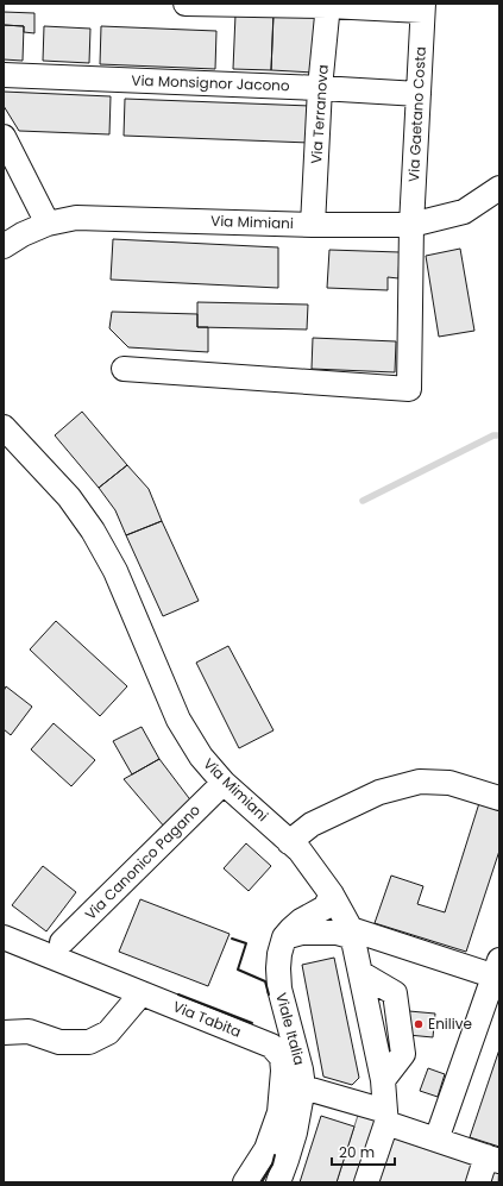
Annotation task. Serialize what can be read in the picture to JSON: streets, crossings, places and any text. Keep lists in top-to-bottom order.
{
  "streets": {
    "street": [
      "Via Monsignor Jacono",
      "Via Terranova",
      "Via Gaetano Costa",
      "Via Mimiani",
      "Via Canonico Pagano",
      "Via Tabita",
      "Viale Italia"
    ]
  },
  "crossings": [
    ["Via Monsignor Jacono", "Via Terranova"],
    ["Via Monsignor Jacono", "Via Gaetano Costa"],
    ["Via Terranova", "Via Mimiani"],
    ["Via Gaetano Costa", "Via Mimiani"],
    ["Via Mimiani", "Via Canonico Pagano"]
  ],
  "places": ["Enilive"],
  "scale_bar": "20 m"
}
